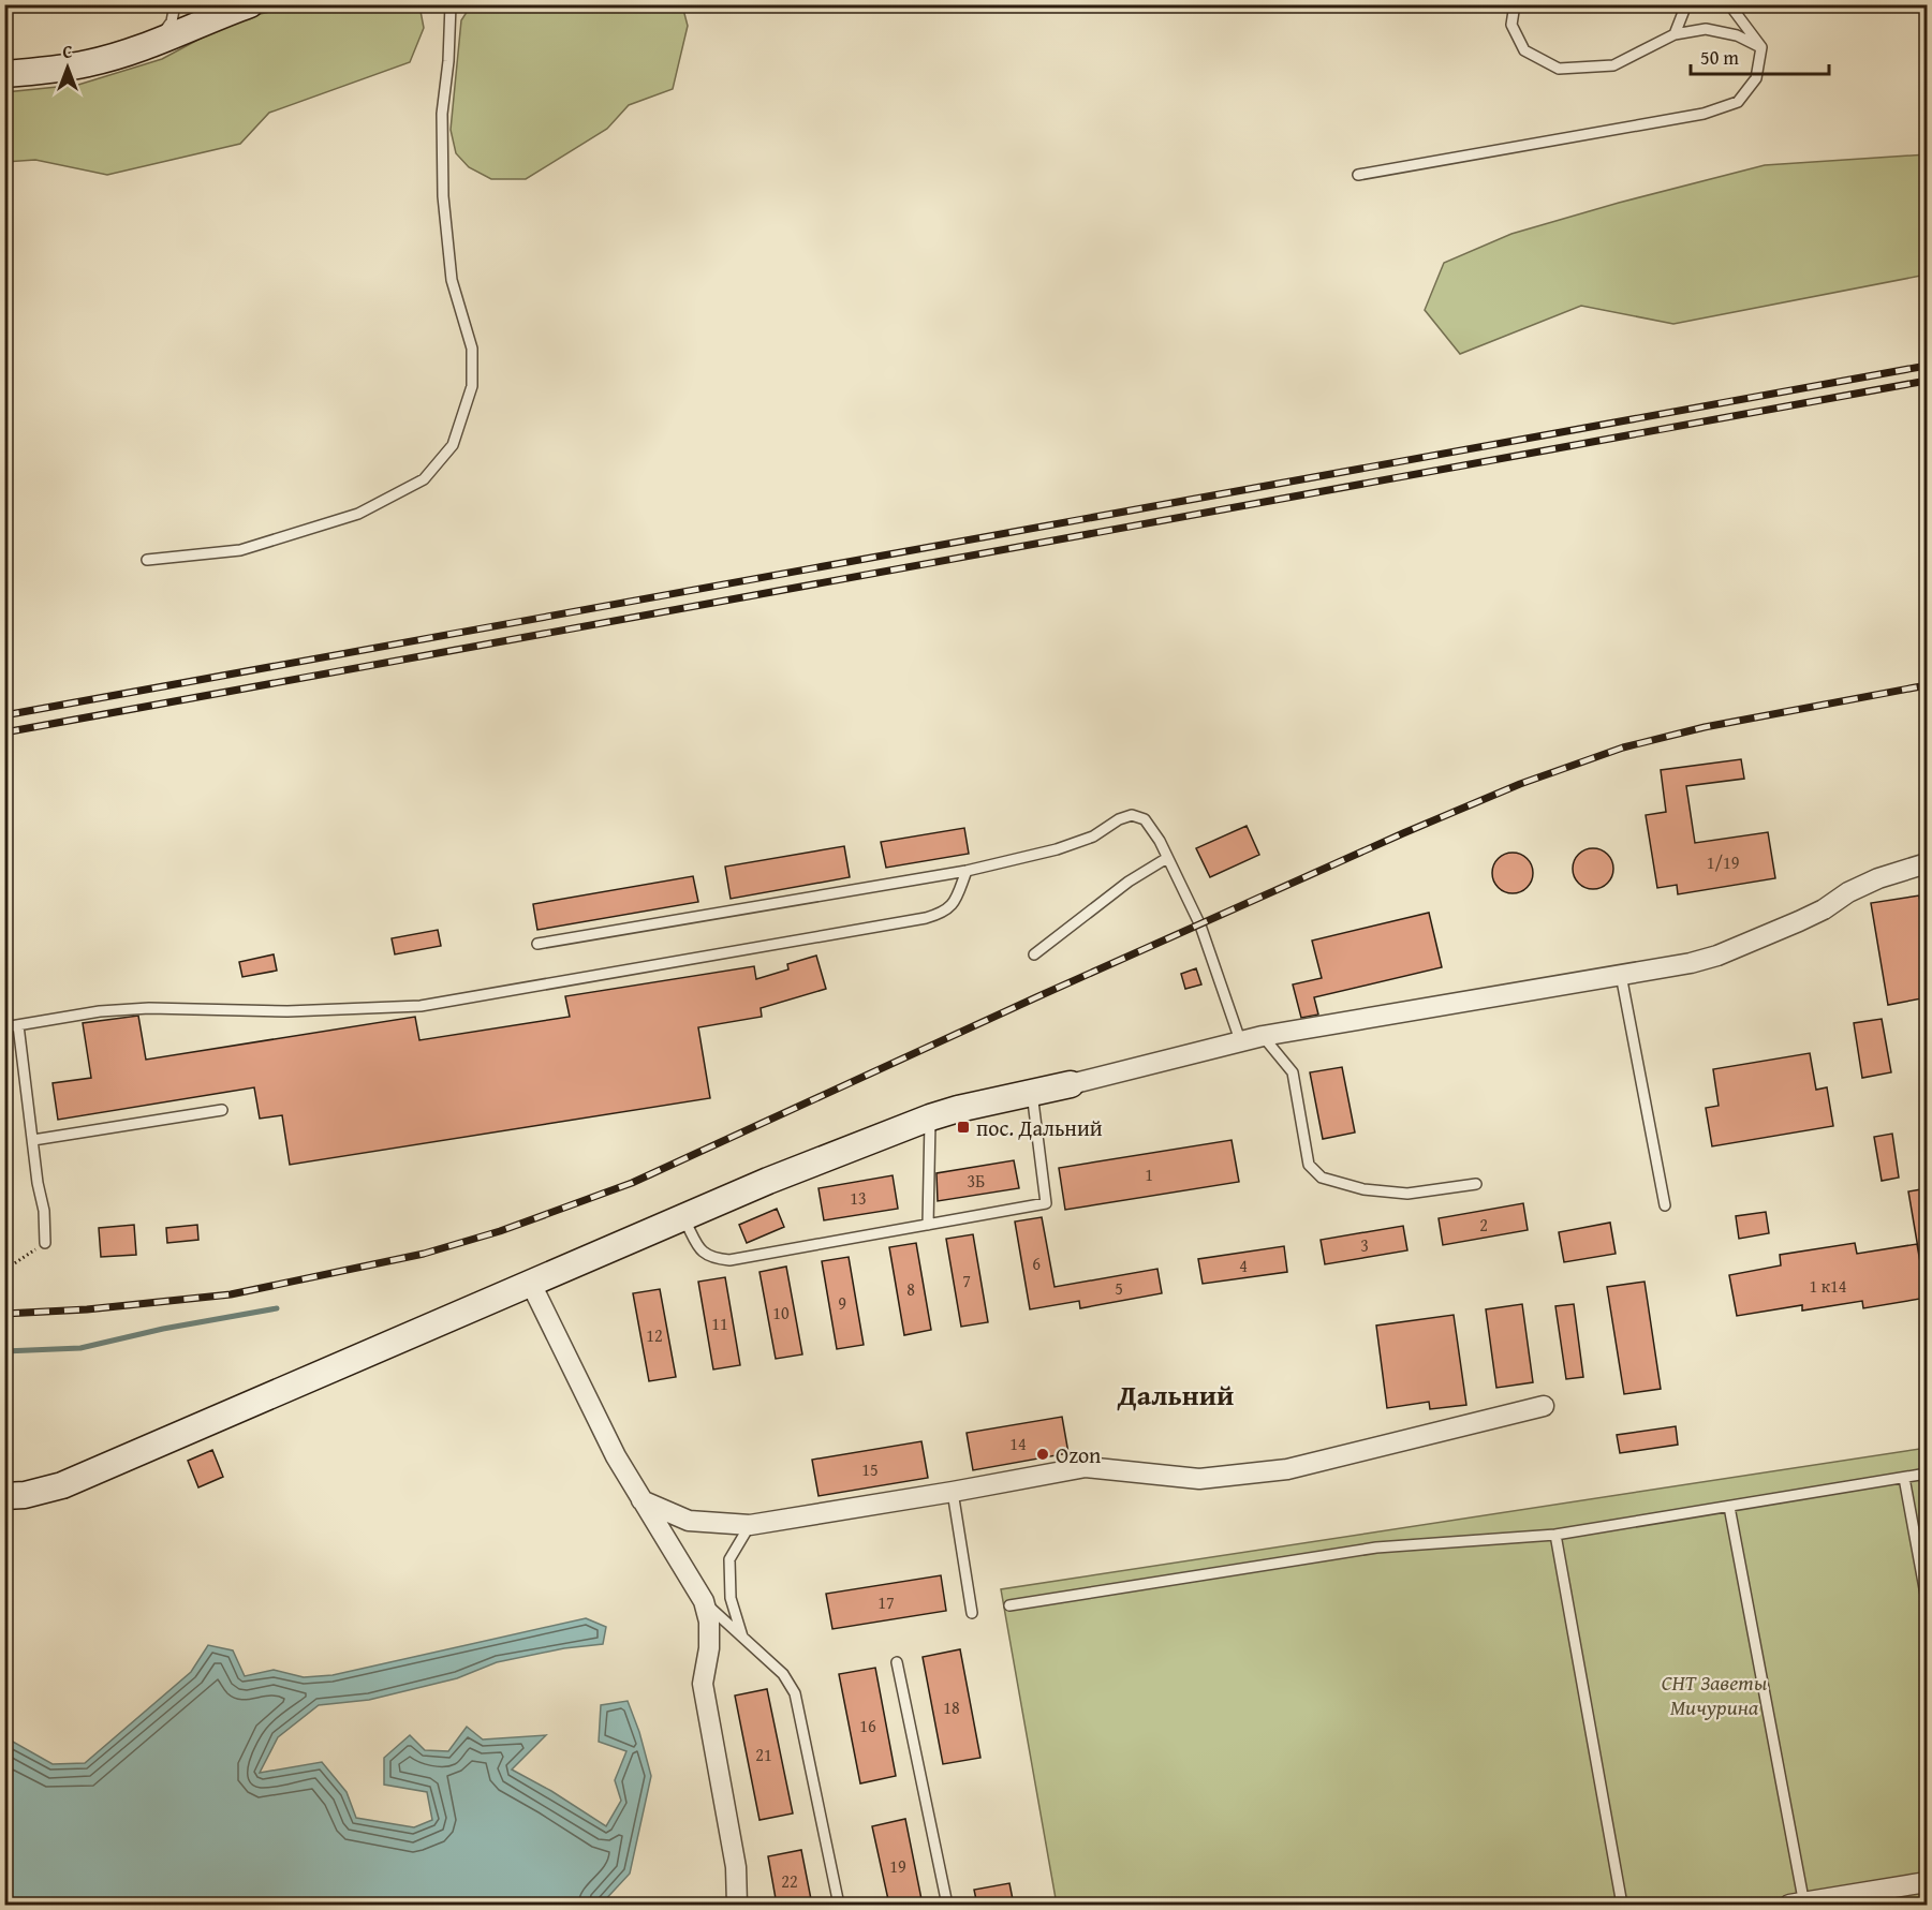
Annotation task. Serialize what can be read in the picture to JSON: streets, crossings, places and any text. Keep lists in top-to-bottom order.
{
  "districts": ["Дальний"],
  "parks": ["СНТ Заветы Мичурина"],
  "places": {
    "transit": ["пос. Дальний"],
    "other": ["Ozon"]
  },
  "house_numbers": [
    "1/19",
    "1",
    "3Б",
    "13",
    "2",
    "3",
    "6",
    "4",
    "7",
    "1 к14",
    "5",
    "8",
    "9",
    "10",
    "11",
    "12",
    "14",
    "15",
    "17",
    "18",
    "16",
    "21",
    "19",
    "22"
  ],
  "scale_bar": "50 m",
  "north": "top"
}
